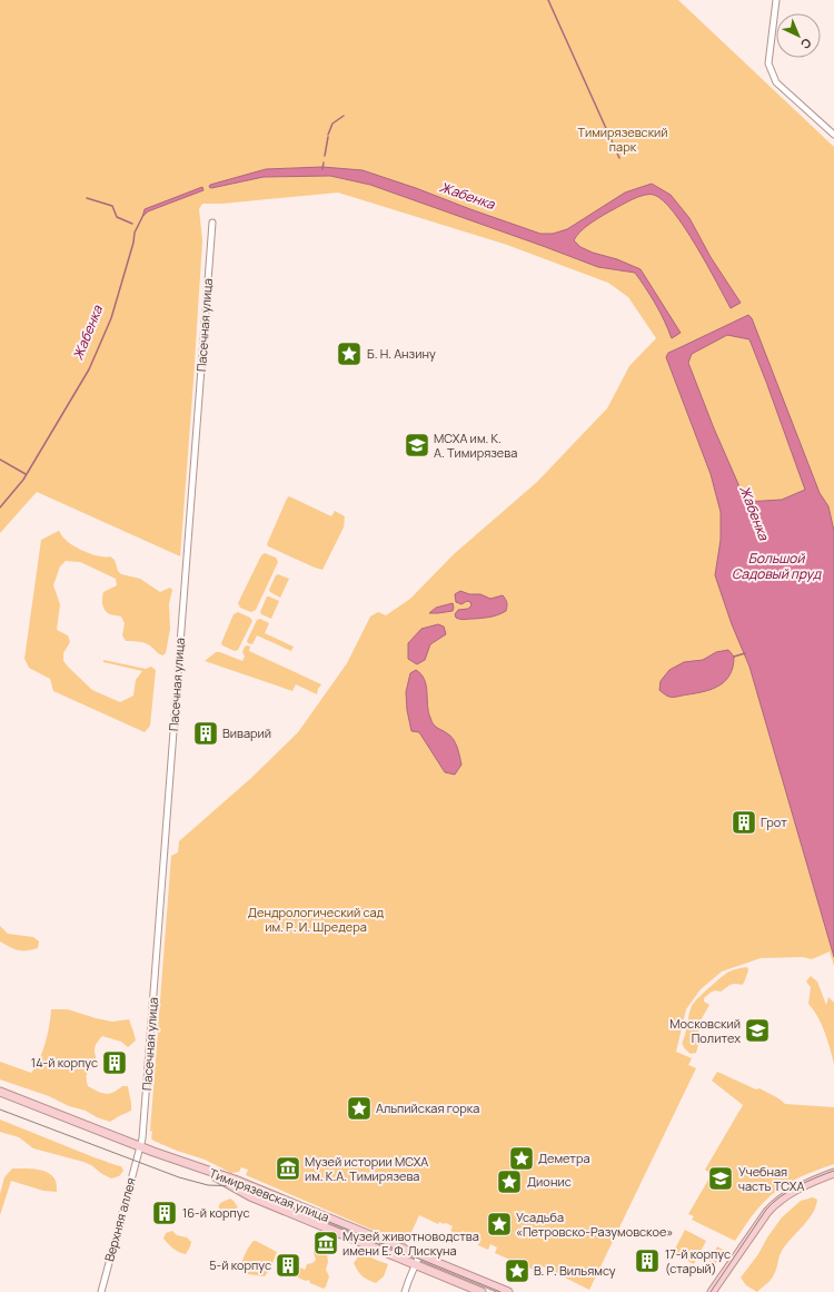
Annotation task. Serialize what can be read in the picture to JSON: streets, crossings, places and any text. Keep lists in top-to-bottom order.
{
  "streets": {
    "main road": ["Тимирязевская улица"],
    "street": ["Пасечная улица", "Верхняя аллея"]
  },
  "crossings": [
    ["Пасечная улица", "Тимирязевская улица"],
    ["Пасечная улица", "Верхняя аллея"],
    ["Тимирязевская улица", "Верхняя аллея"]
  ],
  "water": ["Жабенка", "Большой Садовый пруд"],
  "parks": ["Тимирязевский парк", "Дендрологический сад им. Р. И. Шредера"],
  "places": {
    "place": [
      "Б. Н. Анзину",
      "Альпийская горка",
      "Деметра",
      "Дионис",
      "Усадьба «Петровско-Разумовское»",
      "В. Р. Вильямсу"
    ],
    "school or university": ["МСХА им. К. А. Тимирязева", "Московский Политех", "Учебная часть ТСХА"],
    "building": [
      "Виварий",
      "Грот",
      "14-й корпус",
      "16-й корпус",
      "17-й корпус (старый)",
      "5-й корпус"
    ],
    "museum": ["Музей истории МСХА им. К.А. Тимирязева", "Музей животноводства имени Е. Ф. Лискуна"]
  },
  "north": "bottom right"
}
